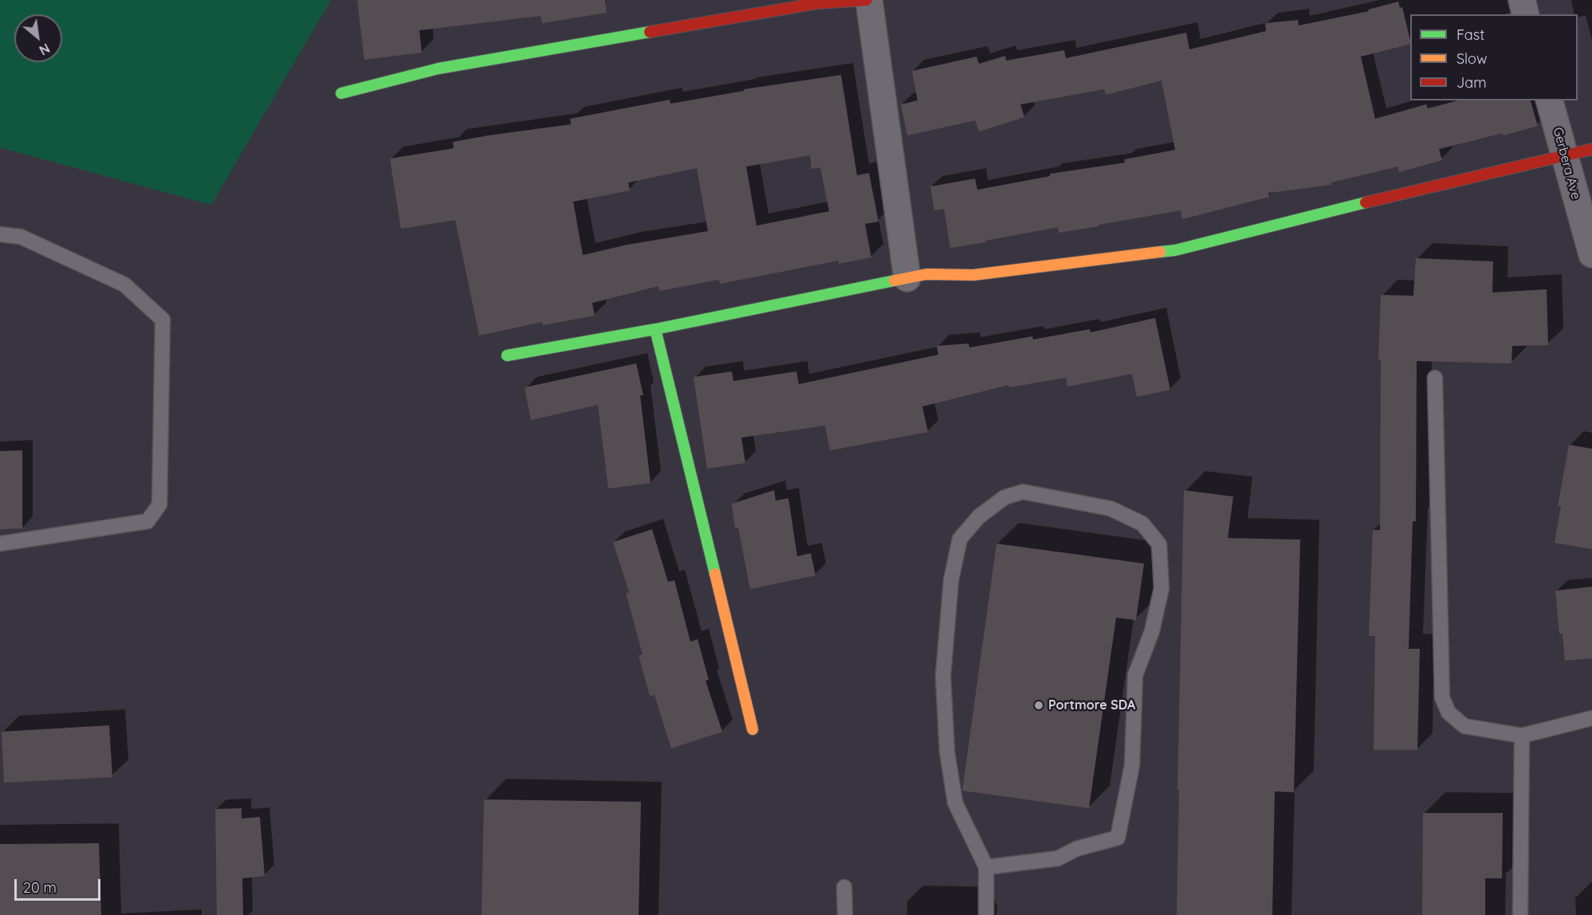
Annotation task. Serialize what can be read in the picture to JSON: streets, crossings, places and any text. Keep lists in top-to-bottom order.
{
  "streets": {
    "street": ["Gerbera Ave"]
  },
  "places": ["Portmore SDA"],
  "legend": ["Fast", "Slow", "Jam"],
  "scale_bar": "20 m",
  "north": "bottom right"
}
